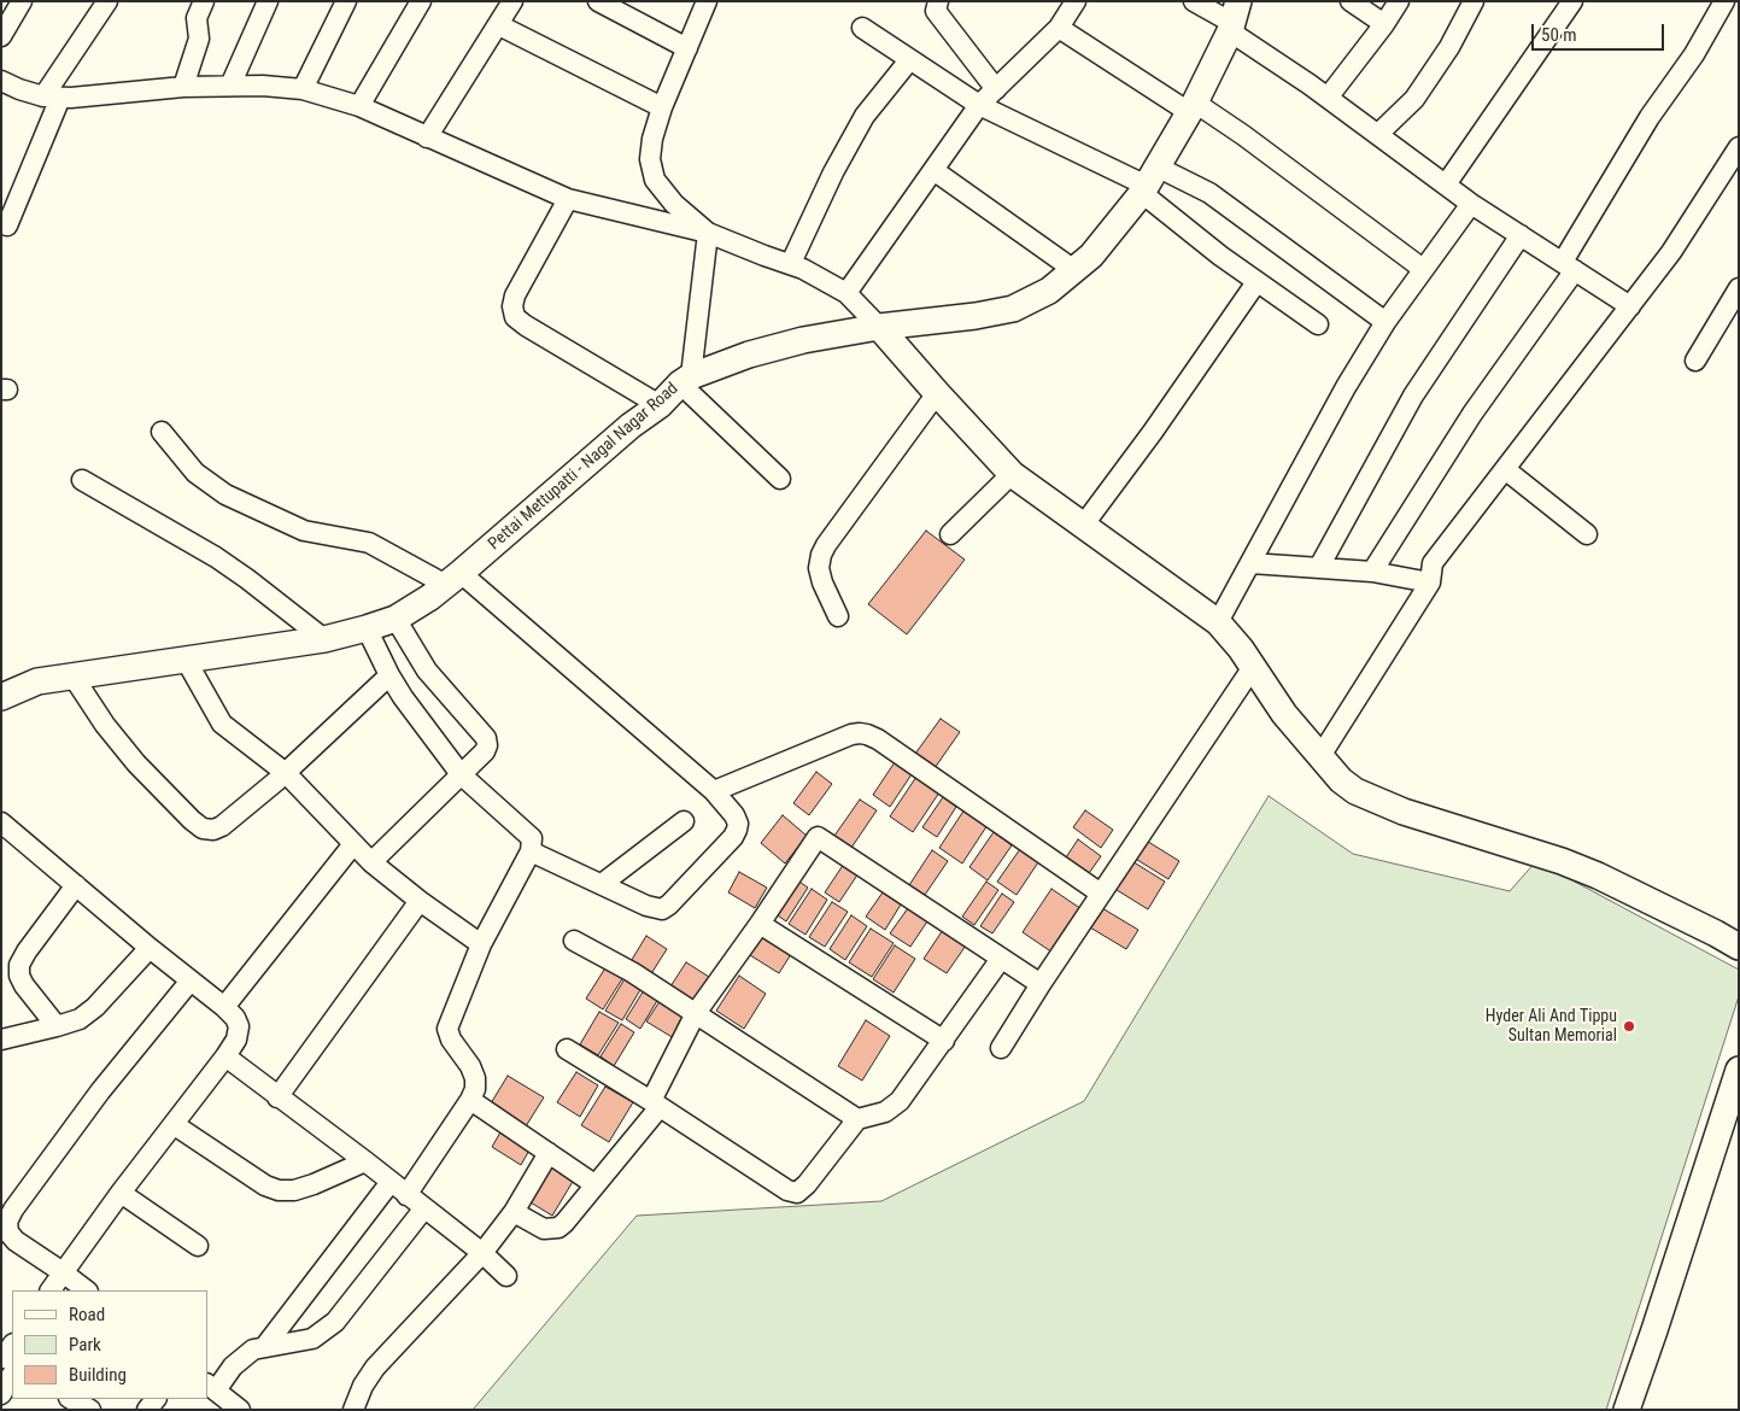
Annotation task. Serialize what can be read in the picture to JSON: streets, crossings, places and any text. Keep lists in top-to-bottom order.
{
  "streets": {
    "main road": ["Pettai Mettupatti - Nagal Nagar Road"]
  },
  "places": ["Hyder Ali And Tippu Sultan Memorial"],
  "legend": ["Road", "Park", "Building"],
  "scale_bar": "50 m"
}
